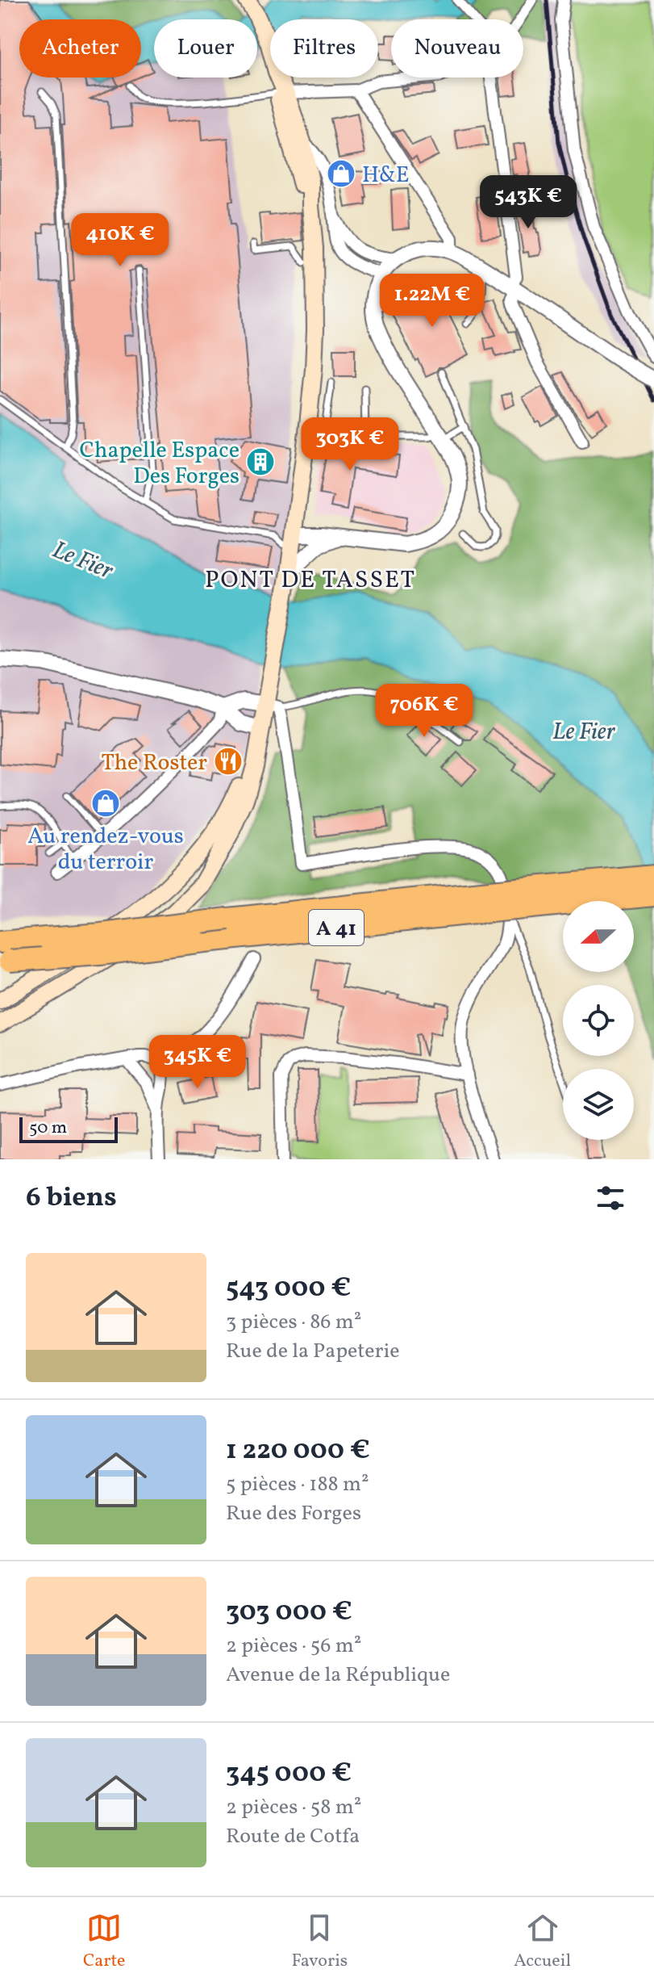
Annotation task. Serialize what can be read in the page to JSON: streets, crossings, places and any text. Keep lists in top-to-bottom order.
{
  "streets": {
    "highway": ["A 41"]
  },
  "districts": ["PONT DE TASSET"],
  "water": ["Le Fier"],
  "places": {
    "shop": ["H&E", "Au rendez-vous du terroir"],
    "building": ["Chapelle Espace Des Forges"],
    "restaurant": ["The Roster"]
  },
  "scale_bar": "50 m",
  "north": "left",
  "page": {
    "chip": [
      "Acheter",
      "Louer",
      "Filtres",
      "Nouveau"
    ],
    "price": [
      "543K €",
      "410K €",
      "1.22M €",
      "303K €",
      "706K €",
      "345K €"
    ],
    "scale": "50 m",
    "heading": "6 biens",
    "list": [
      {
        "name": "543 000 €",
        "note": "3 pièces · 86 m² · Rue de la Papeterie"
      },
      {
        "name": "1 220 000 €",
        "note": "5 pièces · 188 m² · Rue des Forges"
      },
      {
        "name": "303 000 €",
        "note": "2 pièces · 56 m² · Avenue de la République"
      },
      {
        "name": "345 000 €",
        "note": "2 pièces · 58 m² · Route de Cotfa"
      }
    ],
    "tabs": ["Carte", "Favoris", "Accueil"]
  }
}
